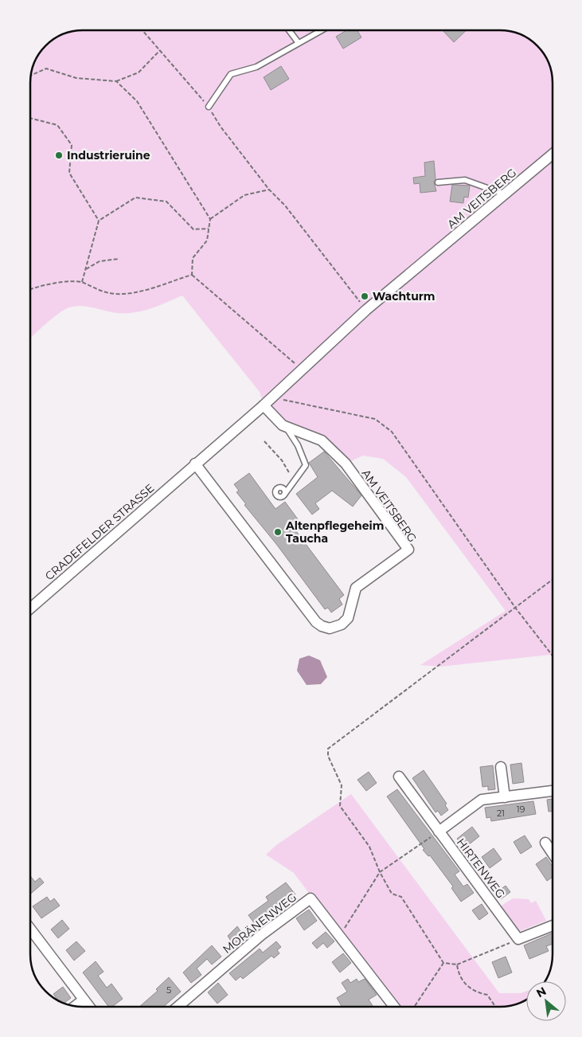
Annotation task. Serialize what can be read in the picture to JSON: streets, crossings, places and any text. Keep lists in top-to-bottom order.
{
  "streets": {
    "street": [
      "AM VEITSBERG",
      "CRADEFELDER STRASSE",
      "HIRTENWEG",
      "MORÄNENWEG"
    ]
  },
  "crossings": [
    ["AM VEITSBERG", "CRADEFELDER STRASSE"]
  ],
  "places": ["Industrieruine", "Wachturm", "Altenpflegeheim Taucha"],
  "house_numbers": ["19", "21", "5"],
  "north": "top left"
}
